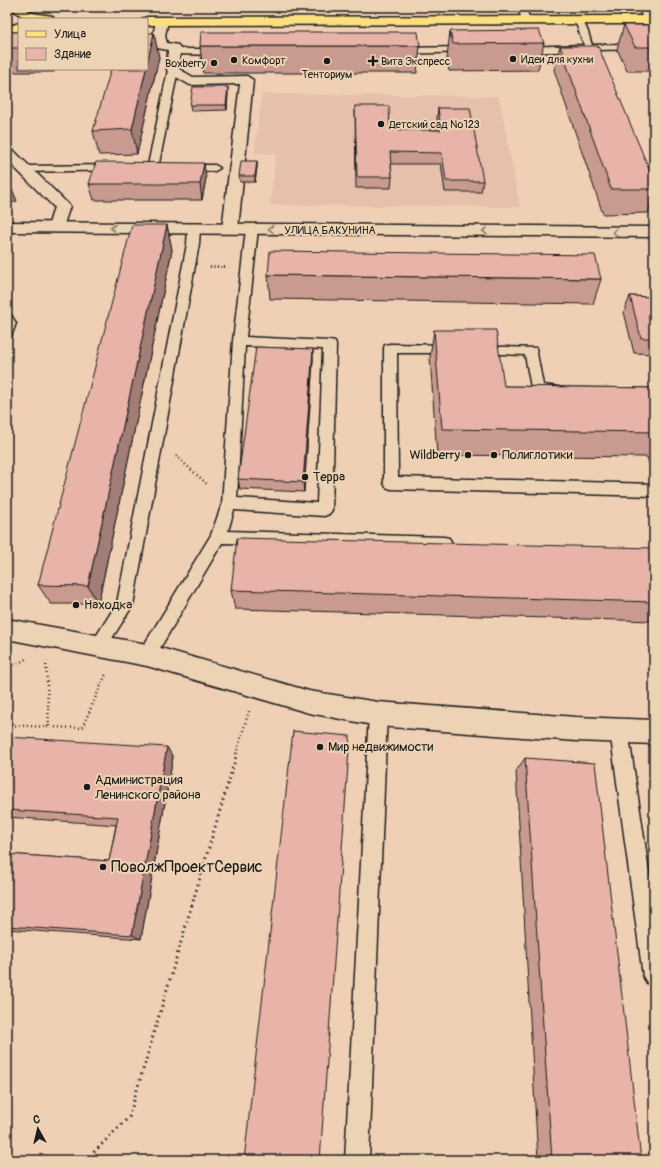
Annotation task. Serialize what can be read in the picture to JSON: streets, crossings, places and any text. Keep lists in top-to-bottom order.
{
  "streets": {
    "street": ["УЛИЦА БАКУНИНА"]
  },
  "one_way": ["УЛИЦА БАКУНИНА"],
  "places": {
    "other": [
      "Идеи для кухни",
      "Комфорт",
      "Тенториум",
      "Boxberry",
      "Детский сад №123",
      "Wildberry",
      "Полиглотики",
      "Терра",
      "Находка",
      "Мир недвижимости",
      "Администрация Ленинского района",
      "ПоволжПроектСервис"
    ],
    "health": ["Вита Экспресс"]
  },
  "legend": ["Улица", "Здание"],
  "north": "top"
}
